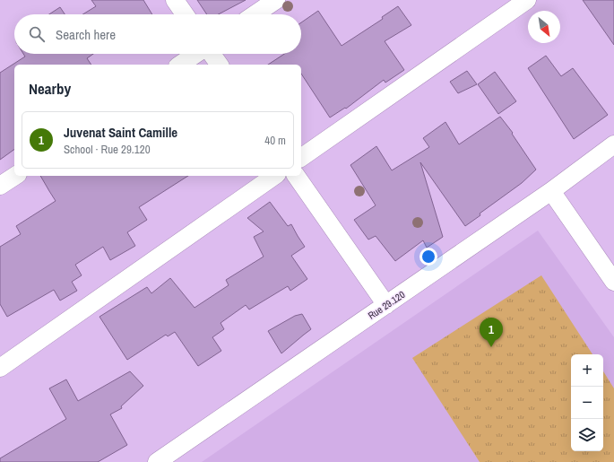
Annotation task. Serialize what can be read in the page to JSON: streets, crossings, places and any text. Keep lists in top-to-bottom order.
{
  "streets": {
    "street": ["Rue 29.120"]
  },
  "north": "bottom right",
  "page": {
    "search": "Search here",
    "heading": "Nearby",
    "list": [
      {
        "mark": "1",
        "name": "Juvenat Saint Camille",
        "note": "School · Rue 29.120",
        "value": "40 m"
      }
    ],
    "pins": "1",
    "map_buttons": ["+", "−"]
  }
}
